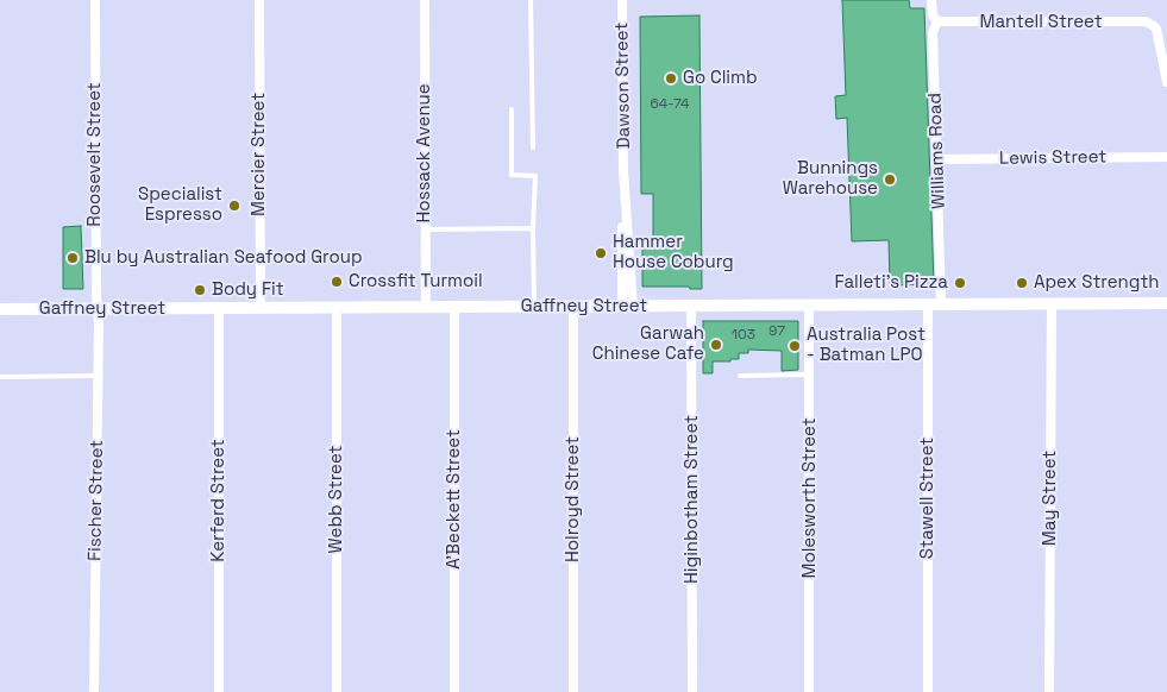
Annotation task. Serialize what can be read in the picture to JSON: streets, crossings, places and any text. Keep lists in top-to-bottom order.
{
  "streets": {
    "main road": ["Gaffney Street"],
    "street": [
      "Mantell Street",
      "Dawson Street",
      "Williams Road",
      "Hossack Avenue",
      "Roosevelt Street",
      "Mercier Street",
      "Lewis Street",
      "Molesworth Street",
      "Stawell Street",
      "May Street",
      "Webb Street",
      "A'Beckett Street",
      "Holroyd Street",
      "Higinbotham Street",
      "Fischer Street",
      "Kerferd Street"
    ]
  },
  "crossings": [
    ["Mantell Street", "Williams Road"],
    ["Dawson Street", "Gaffney Street"],
    ["Williams Road", "Lewis Street"],
    ["Williams Road", "Gaffney Street"],
    ["Hossack Avenue", "Gaffney Street"],
    ["Roosevelt Street", "Gaffney Street"],
    ["Roosevelt Street", "Fischer Street"],
    ["Mercier Street", "Gaffney Street"],
    ["Gaffney Street", "Molesworth Street"],
    ["Gaffney Street", "Stawell Street"],
    ["Gaffney Street", "May Street"],
    ["Gaffney Street", "Webb Street"],
    ["Gaffney Street", "A'Beckett Street"],
    ["Gaffney Street", "Holroyd Street"],
    ["Gaffney Street", "Higinbotham Street"],
    ["Gaffney Street", "Fischer Street"],
    ["Gaffney Street", "Kerferd Street"]
  ],
  "places": [
    "Go Climb",
    "Bunnings Warehouse",
    "Specialist Espresso",
    "Hammer House Coburg",
    "Blu by Australian Seafood Group",
    "Crossfit Turmoil",
    "Falleti's Pizza",
    "Apex Strength",
    "Body Fit",
    "Garwah Chinese Cafe",
    "Australia Post - Batman LPO"
  ],
  "house_numbers": ["64-74", "97", "103"]
}
